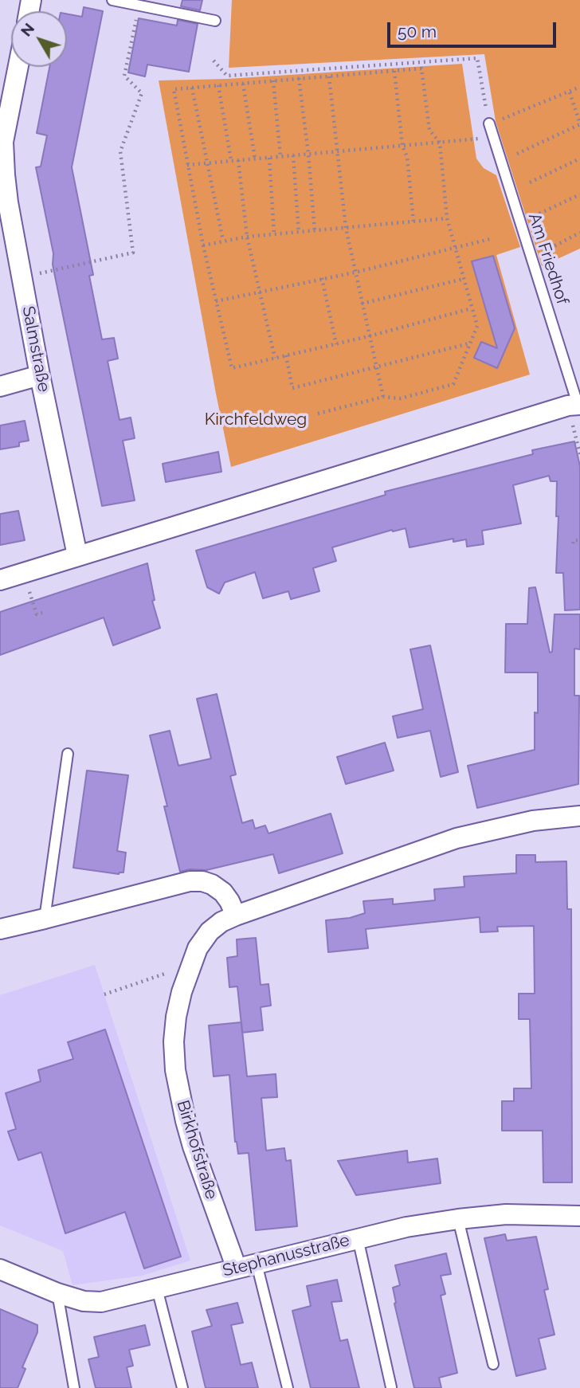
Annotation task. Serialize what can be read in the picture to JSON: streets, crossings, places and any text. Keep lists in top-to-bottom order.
{
  "streets": {
    "street": ["Salmstraße", "Birkhofstraße", "Stephanusstraße"],
    "lane": ["Am Friedhof"]
  },
  "crossings": [
    ["Birkhofstraße", "Stephanusstraße"]
  ],
  "parks": ["Kirchfeldweg"],
  "scale_bar": "50 m",
  "north": "top left"
}
